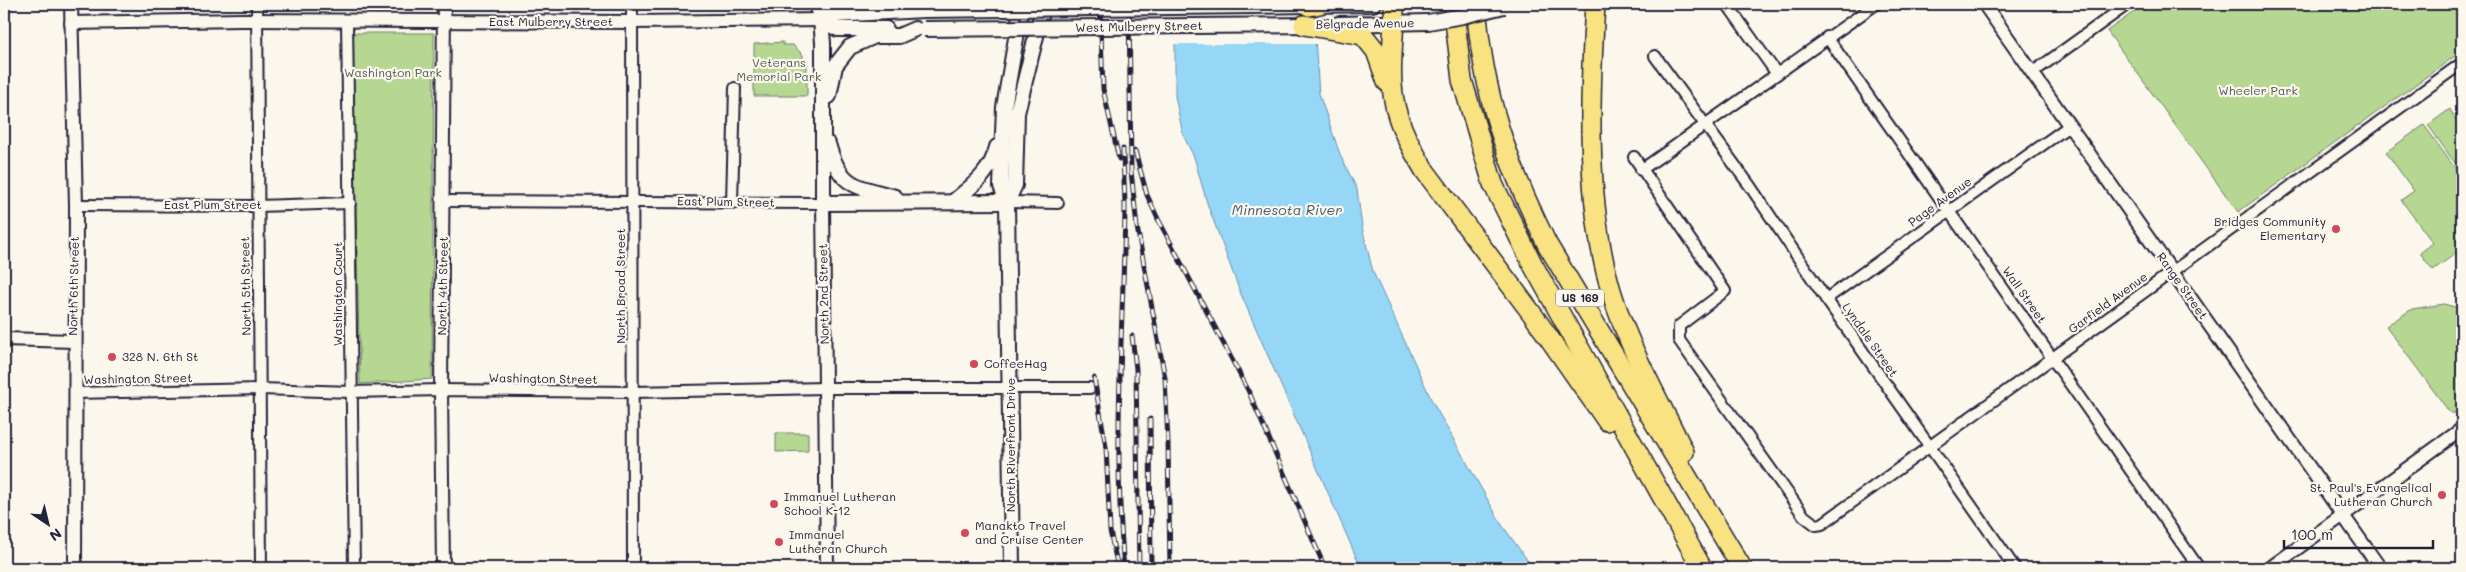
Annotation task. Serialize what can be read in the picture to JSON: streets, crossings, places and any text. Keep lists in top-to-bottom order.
{
  "streets": {
    "highway": ["US 169"],
    "main road": [
      "Belgrade Avenue",
      "West Mulberry Street",
      "East Plum Street",
      "North 2nd Street",
      "North Riverfront Drive"
    ],
    "street": [
      "East Mulberry Street",
      "Page Avenue",
      "North 6th Street",
      "North 5th Street",
      "North 4th Street",
      "North Broad Street",
      "Range Street",
      "Washington Court",
      "Wall Street",
      "Garfield Avenue",
      "Lyndale Street",
      "Washington Street"
    ]
  },
  "crossings": [
    ["East Mulberry Street", "North 6th Street"],
    ["East Mulberry Street", "North 5th Street"],
    ["East Mulberry Street", "North 4th Street"],
    ["East Mulberry Street", "North Broad Street"],
    ["East Mulberry Street", "Washington Court"],
    ["East Mulberry Street", "North 2nd Street"],
    ["Belgrade Avenue", "West Mulberry Street"],
    ["East Plum Street", "North 6th Street"],
    ["East Plum Street", "North 5th Street"],
    ["East Plum Street", "North 4th Street"],
    ["East Plum Street", "North Broad Street"],
    ["East Plum Street", "Washington Court"],
    ["East Plum Street", "North 2nd Street"],
    ["East Plum Street", "North Riverfront Drive"],
    ["Page Avenue", "Range Street"],
    ["Page Avenue", "Wall Street"],
    ["Page Avenue", "Lyndale Street"],
    ["North 6th Street", "Washington Street"],
    ["North 5th Street", "Washington Street"],
    ["North 4th Street", "Washington Street"],
    ["North Broad Street", "Washington Street"],
    ["Range Street", "Garfield Avenue"],
    ["Washington Court", "Washington Street"],
    ["North 2nd Street", "Washington Street"],
    ["Wall Street", "Garfield Avenue"],
    ["Garfield Avenue", "Lyndale Street"],
    ["Washington Street", "North Riverfront Drive"]
  ],
  "water": ["Minnesota River"],
  "parks": ["Veterans Memorial Park", "Washington Park", "Wheeler Park"],
  "places": [
    "Bridges Community Elementary",
    "328 N. 6th St",
    "CoffeeHag",
    "St. Paul's Evangelical Lutheran Church",
    "Immanuel Lutheran School K-12",
    "Manakto Travel and Cruise Center",
    "Immanuel Lutheran Church"
  ],
  "scale_bar": "100 m",
  "north": "bottom right"
}
